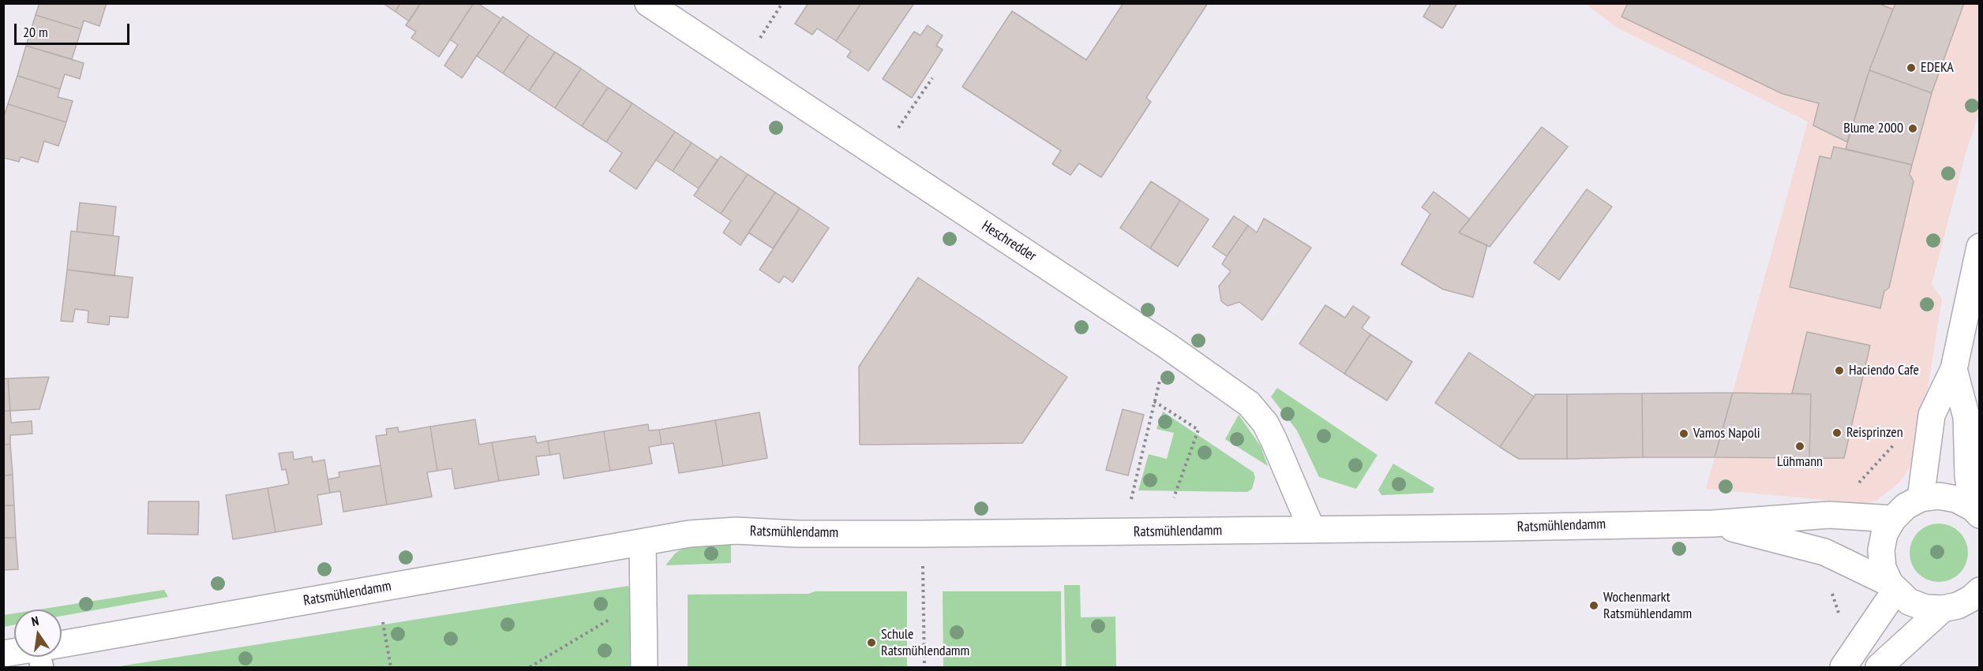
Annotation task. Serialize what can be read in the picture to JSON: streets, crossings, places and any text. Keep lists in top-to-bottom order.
{
  "streets": {
    "street": ["Heschredder", "Ratsmühlendamm"]
  },
  "crossings": [
    ["Heschredder", "Ratsmühlendamm"]
  ],
  "places": [
    "EDEKA",
    "Blume 2000",
    "Haciendo Cafe",
    "Reisprinzen",
    "Vamos Napoli",
    "Lühmann",
    "Wochenmarkt Ratsmühlendamm",
    "Schule Ratsmühlendamm"
  ],
  "scale_bar": "20 m",
  "north": "top"
}
